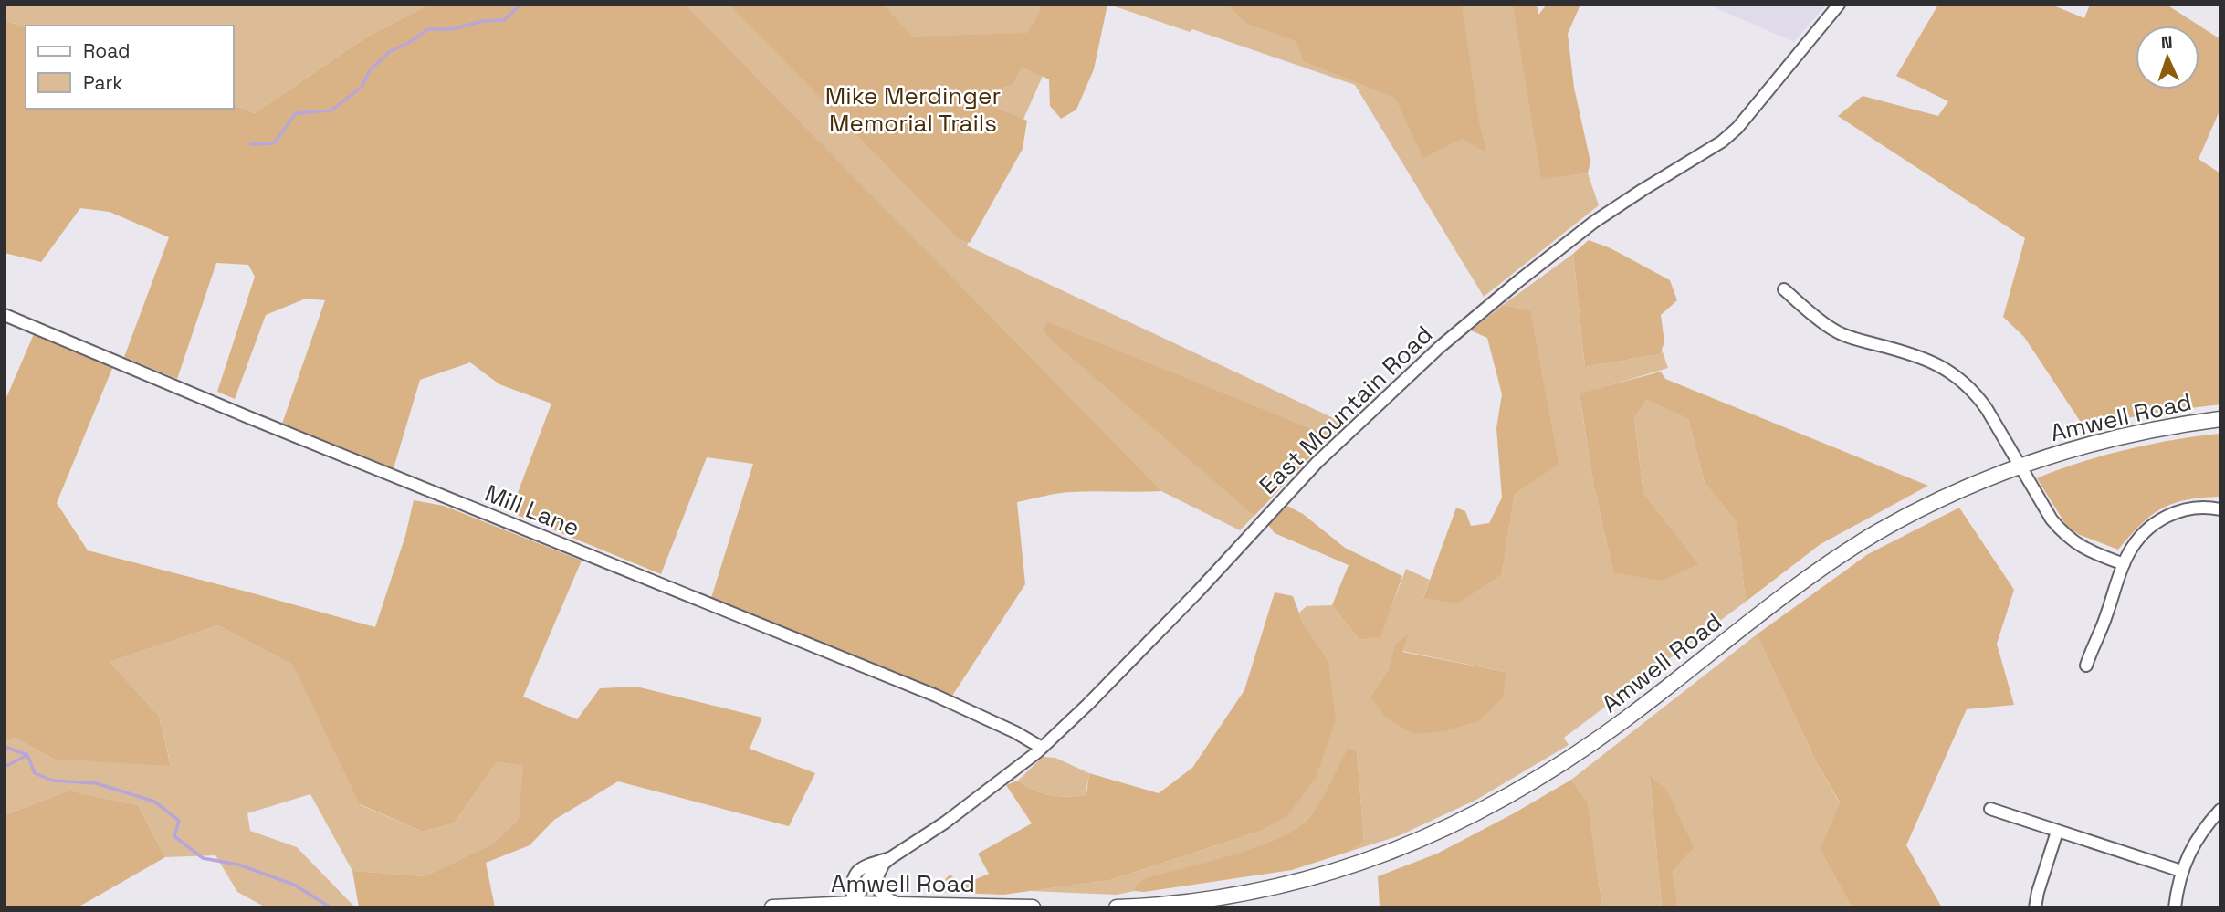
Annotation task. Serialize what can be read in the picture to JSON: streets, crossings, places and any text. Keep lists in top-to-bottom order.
{
  "streets": {
    "main road": ["Amwell Road"],
    "street": ["East Mountain Road", "Mill Lane"]
  },
  "crossings": [
    ["East Mountain Road", "Amwell Road"],
    ["East Mountain Road", "Mill Lane"]
  ],
  "parks": ["Mike Merdinger Memorial Trails"],
  "legend": ["Road", "Park"],
  "north": "top"
}
